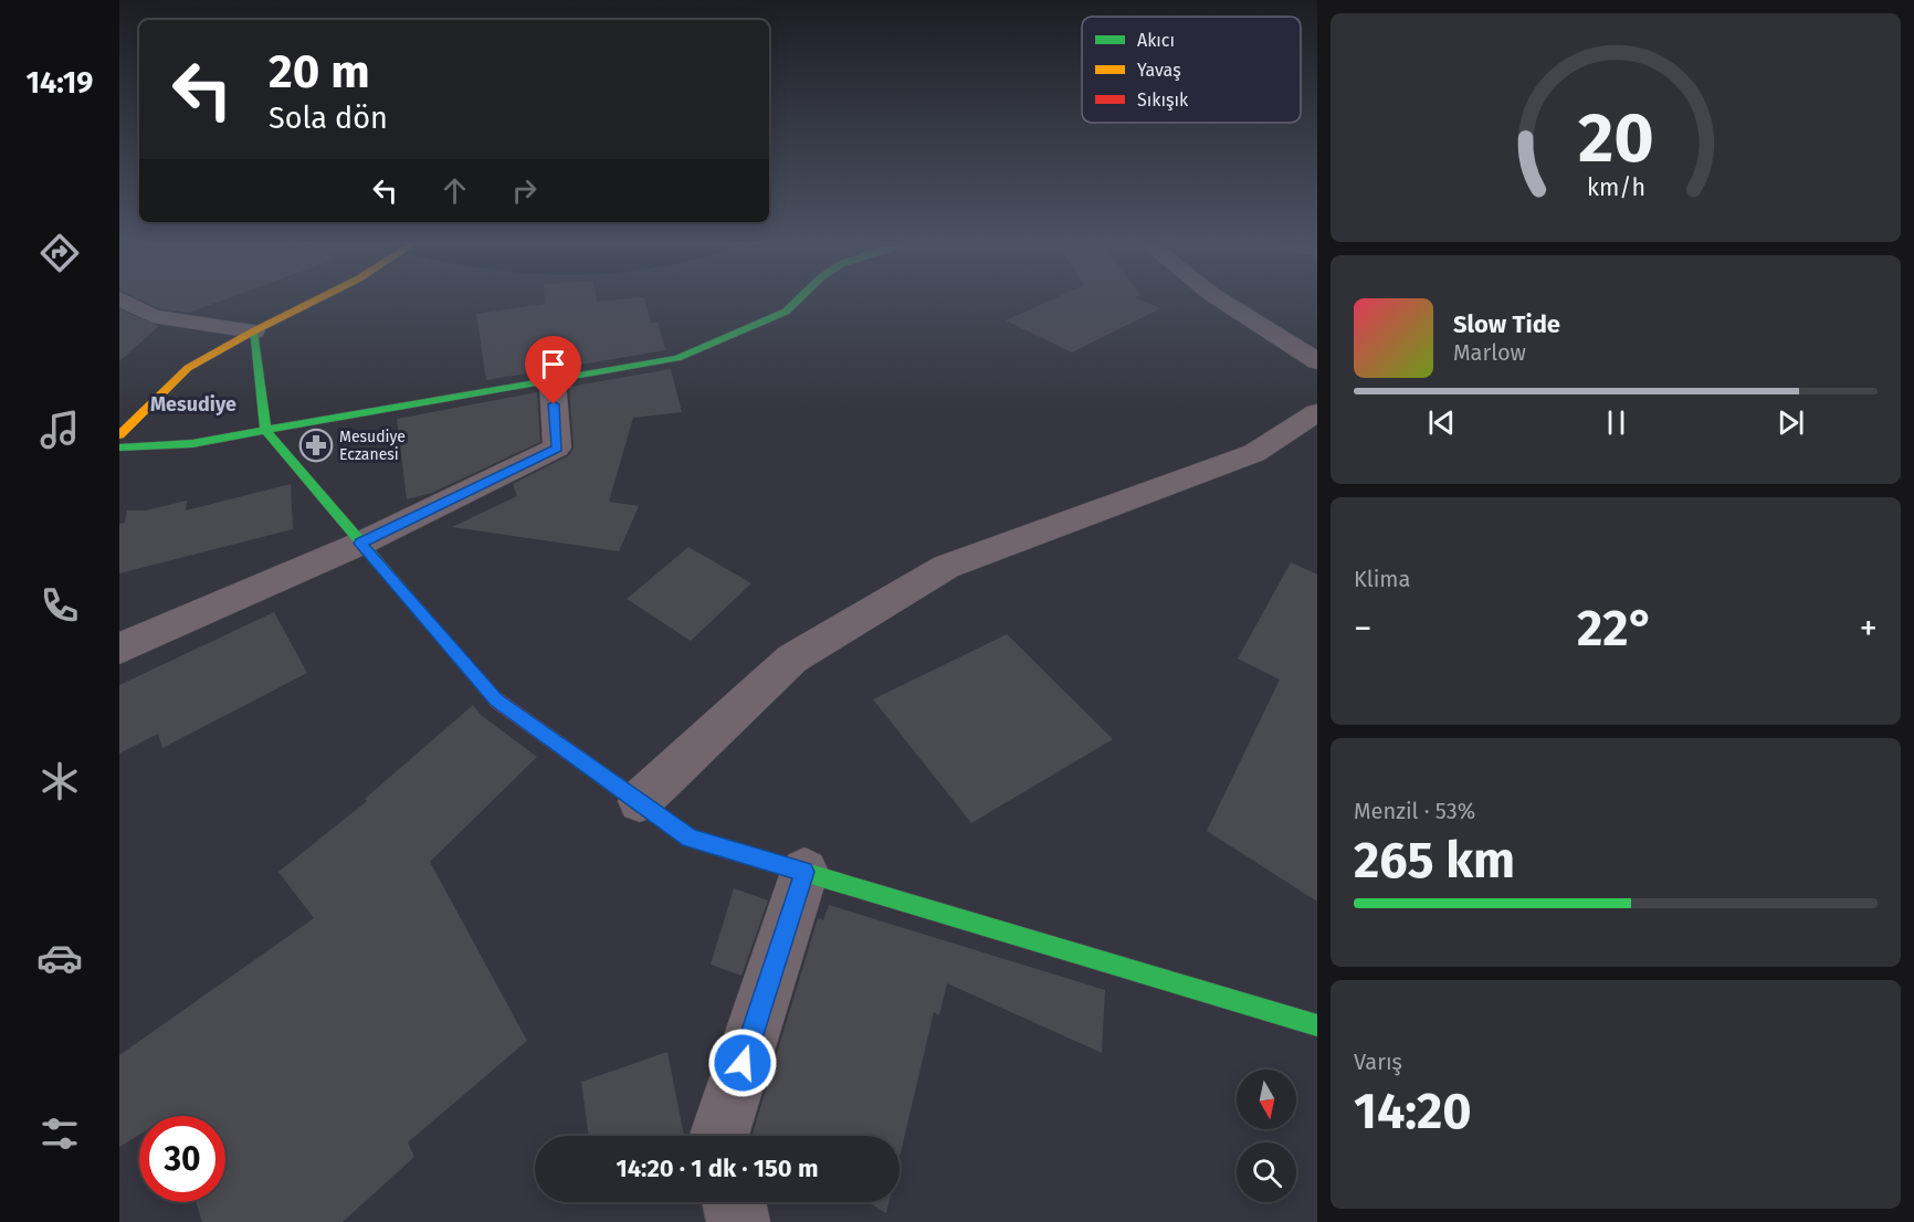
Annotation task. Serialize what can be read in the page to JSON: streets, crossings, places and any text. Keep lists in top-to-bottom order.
{
  "districts": ["Mesudiye"],
  "places": {
    "pharmacy": ["Mesudiye Eczanesi"]
  },
  "legend": ["Akıcı", "Yavaş", "Sıkışık"],
  "north": "bottom",
  "page": {
    "tabs": "14:19",
    "turn": ["20 m", "Sola dön"],
    "song": ["Slow Tide", "Marlow"],
    "tile": [
      "Klima",
      ["Menzil · 53%", "265 km"],
      ["Varış", "14:20"]
    ],
    "heat": ["−", "22°", "+"],
    "limit": "30",
    "trip": "14:20 · 1 dk · 150 m",
    "gauge": ["20", "km/h"]
  }
}
